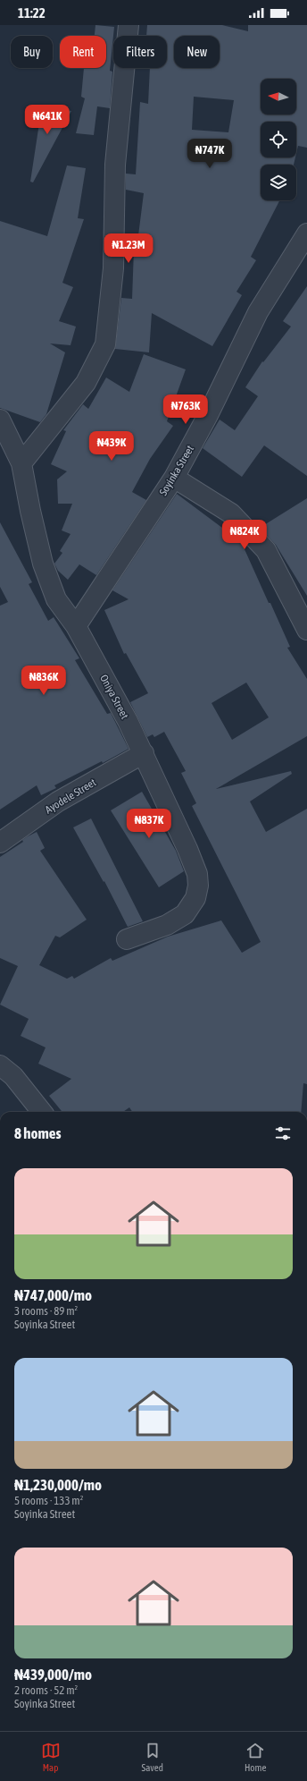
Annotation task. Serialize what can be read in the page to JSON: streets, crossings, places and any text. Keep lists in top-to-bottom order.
{
  "streets": {
    "street": ["Soyinka Street", "Oniya Street", "Ayodele Street"]
  },
  "crossings": [
    ["Soyinka Street", "Oniya Street"],
    ["Oniya Street", "Ayodele Street"]
  ],
  "north": "left",
  "page": {
    "status": "11:22",
    "chip": [
      "Buy",
      "Rent",
      "Filters",
      "New"
    ],
    "price": [
      "₦641K",
      "₦747K",
      "₦1.23M",
      "₦763K",
      "₦439K",
      "₦824K",
      "₦836K",
      "₦837K"
    ],
    "heading": "8 homes",
    "list": [
      {
        "name": "₦747,000/mo",
        "note": "3 rooms · 89 m² · Soyinka Street"
      },
      {
        "name": "₦1,230,000/mo",
        "note": "5 rooms · 133 m² · Soyinka Street"
      },
      {
        "name": "₦439,000/mo",
        "note": "2 rooms · 52 m² · Soyinka Street"
      }
    ],
    "tabs": ["Map", "Saved", "Home"]
  }
}
